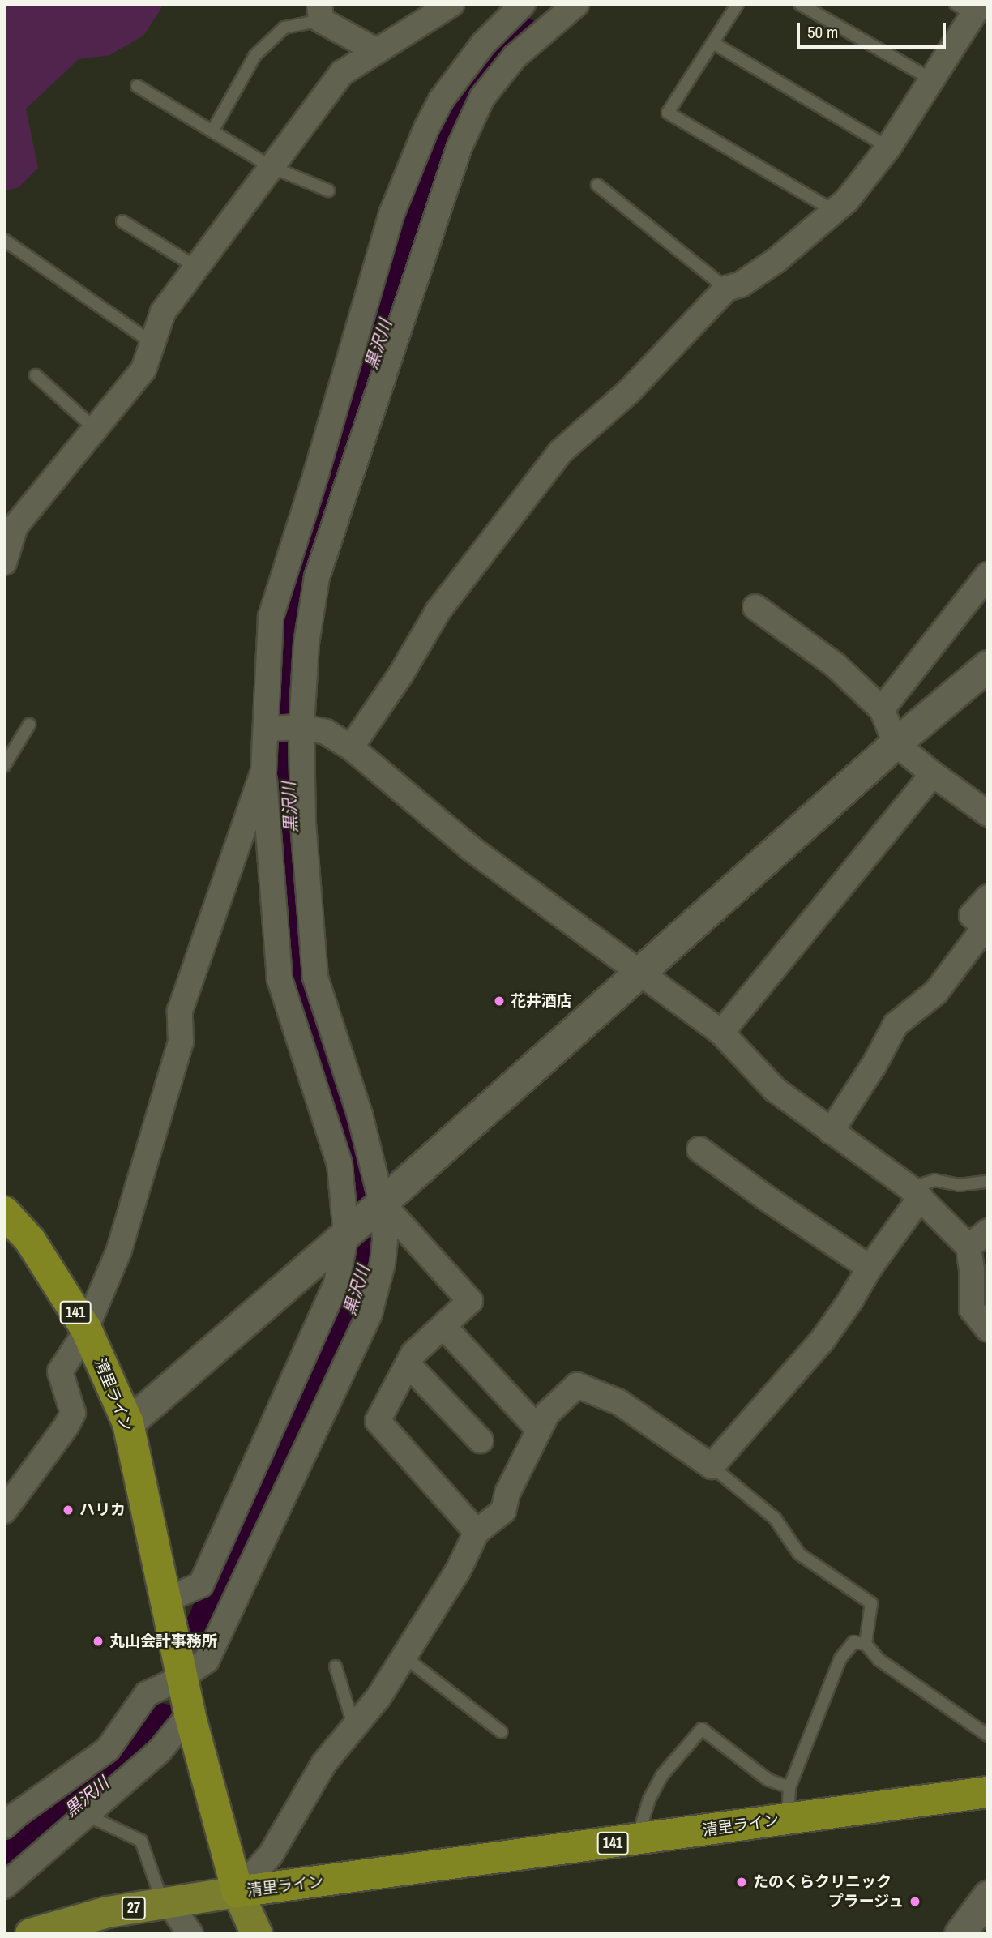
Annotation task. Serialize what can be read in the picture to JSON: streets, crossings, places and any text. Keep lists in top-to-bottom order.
{
  "streets": {
    "highway": ["141", "清里ライン"],
    "main road": ["27"]
  },
  "crossings": [
    ["清里ライン", "27"]
  ],
  "water": ["黒沢川"],
  "places": [
    "花井酒店",
    "ハリカ",
    "丸山会計事務所",
    "たのくらクリニック",
    "プラージュ"
  ],
  "scale_bar": "50 m"
}
